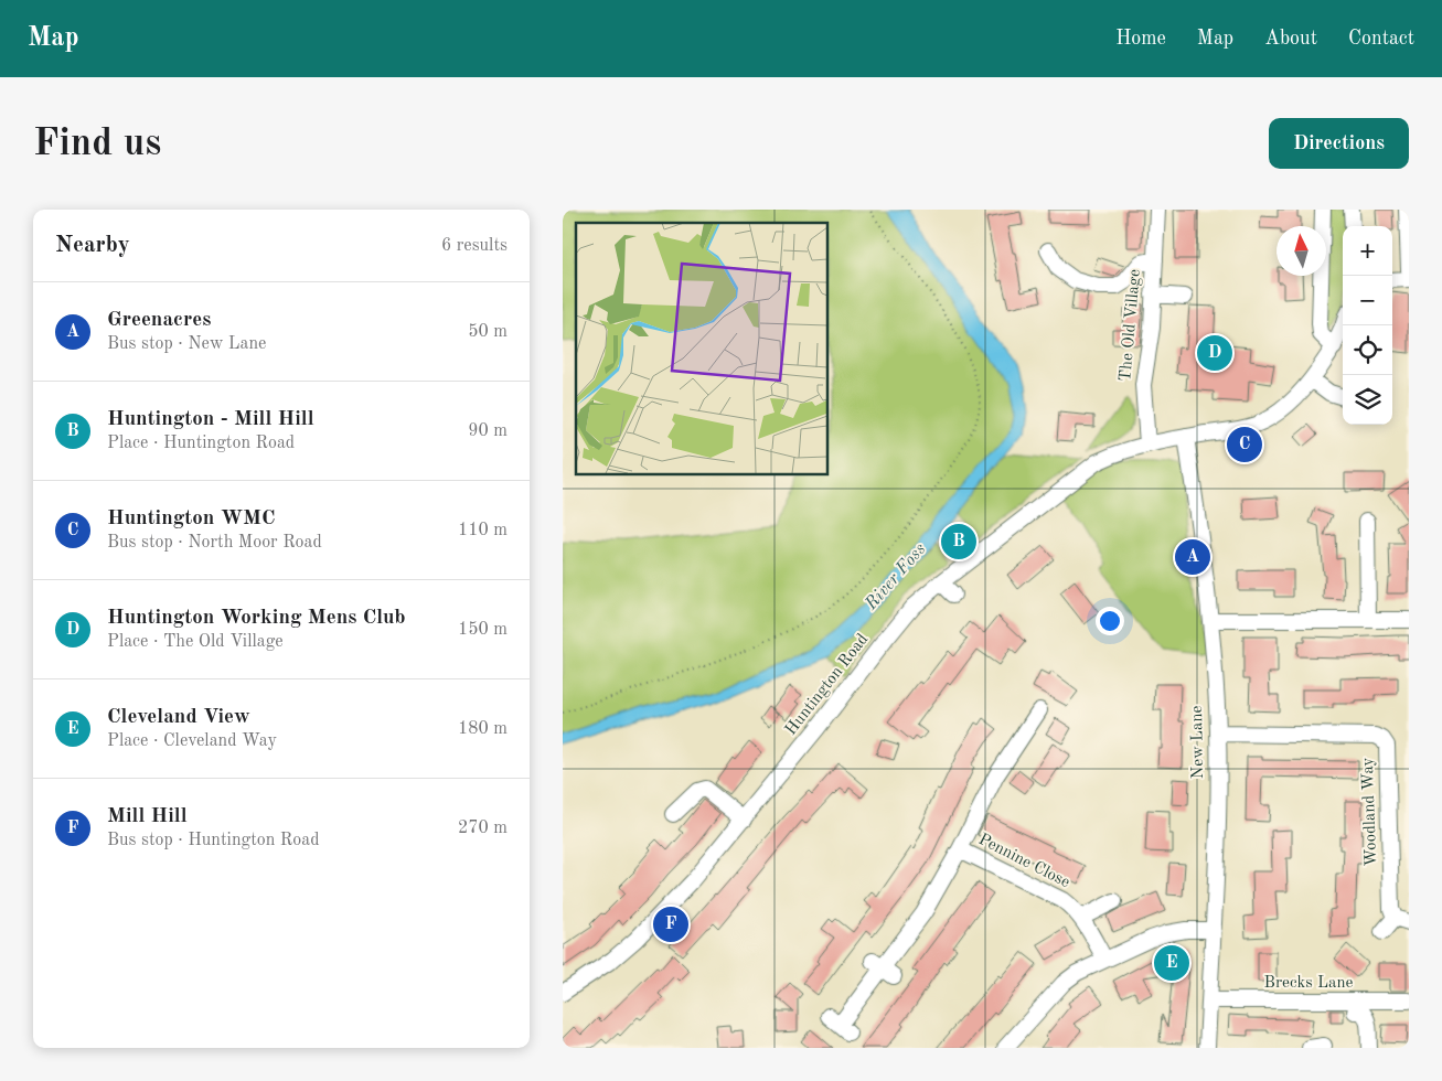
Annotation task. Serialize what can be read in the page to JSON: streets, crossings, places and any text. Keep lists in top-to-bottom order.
{
  "streets": {
    "street": [
      "The Old Village",
      "Huntington Road",
      "New Lane",
      "Woodland Way",
      "Pennine Close",
      "Brecks Lane"
    ]
  },
  "crossings": [
    ["The Old Village", "Huntington Road"],
    ["Huntington Road", "New Lane"],
    ["New Lane", "Woodland Way"],
    ["New Lane", "Brecks Lane"]
  ],
  "water": ["River Foss"],
  "north": "top",
  "page": {
    "header": "Map",
    "nav": [
      "Home",
      "Map",
      "About",
      "Contact"
    ],
    "buttons": "Directions",
    "title": "Find us",
    "heading": ["Nearby", "6 results"],
    "map_buttons": ["+", "−"],
    "list": [
      {
        "mark": "A",
        "name": "Greenacres",
        "note": "Bus stop · New Lane",
        "value": "50 m"
      },
      {
        "mark": "B",
        "name": "Huntington - Mill Hill",
        "note": "Place · Huntington Road",
        "value": "90 m"
      },
      {
        "mark": "C",
        "name": "Huntington WMC",
        "note": "Bus stop · North Moor Road",
        "value": "110 m"
      },
      {
        "mark": "D",
        "name": "Huntington Working Mens Club",
        "note": "Place · The Old Village",
        "value": "150 m"
      },
      {
        "mark": "E",
        "name": "Cleveland View",
        "note": "Place · Cleveland Way",
        "value": "180 m"
      },
      {
        "mark": "F",
        "name": "Mill Hill",
        "note": "Bus stop · Huntington Road",
        "value": "270 m"
      }
    ],
    "pins": [
      "D",
      "C",
      "B",
      "A",
      "F",
      "E"
    ]
  }
}
